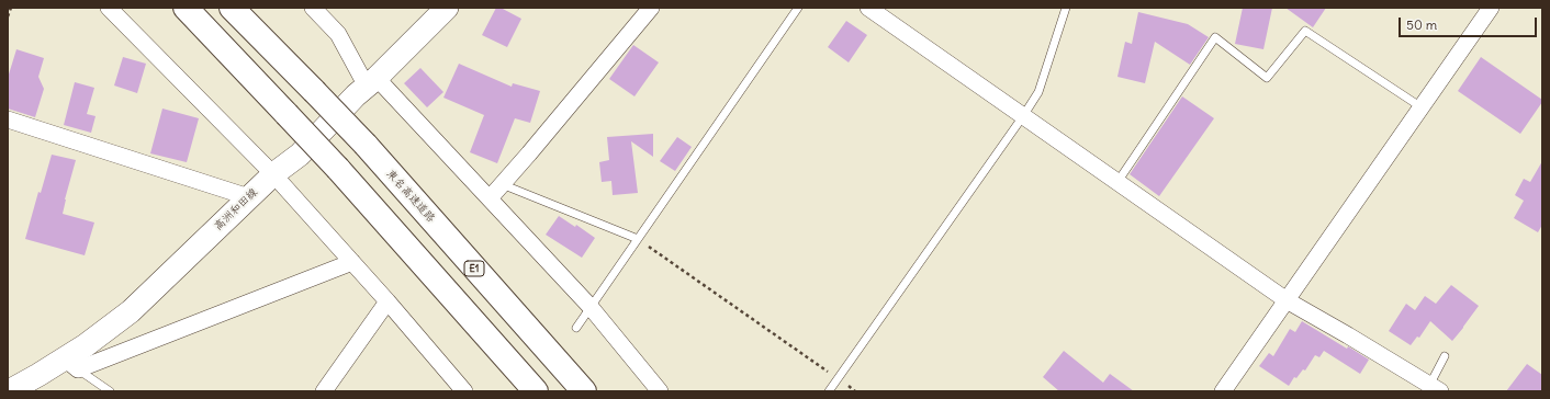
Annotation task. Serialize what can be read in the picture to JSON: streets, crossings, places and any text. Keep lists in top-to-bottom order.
{
  "streets": {
    "highway": ["東名高速道路", "E1"],
    "main road": ["高洲和田線"]
  },
  "scale_bar": "50 m"
}
